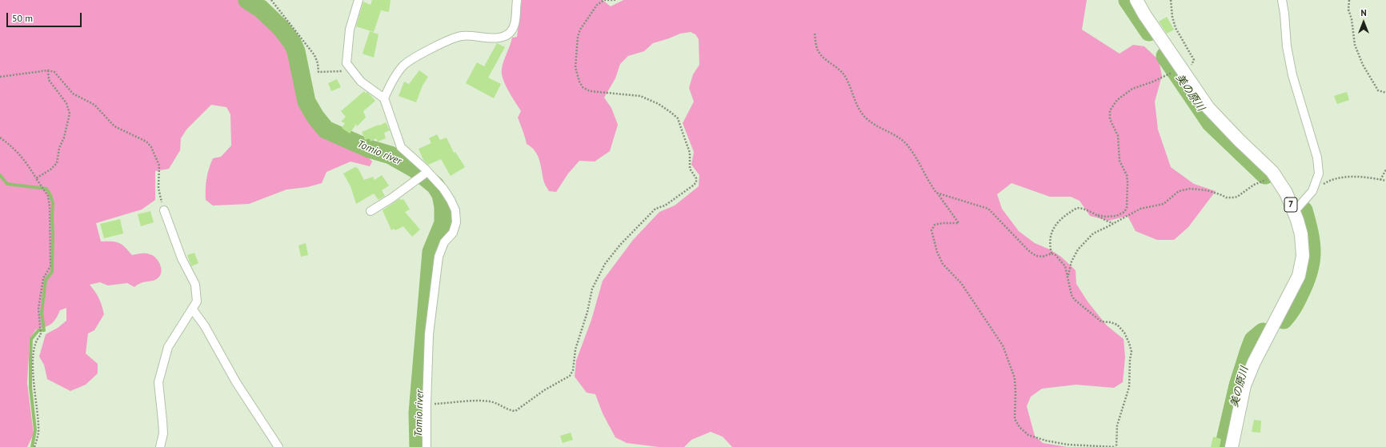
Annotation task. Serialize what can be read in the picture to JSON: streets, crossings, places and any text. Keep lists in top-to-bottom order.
{
  "streets": {
    "main road": ["7"]
  },
  "water": ["美の原川", "Tomio river"],
  "scale_bar": "50 m",
  "north": "top"
}
